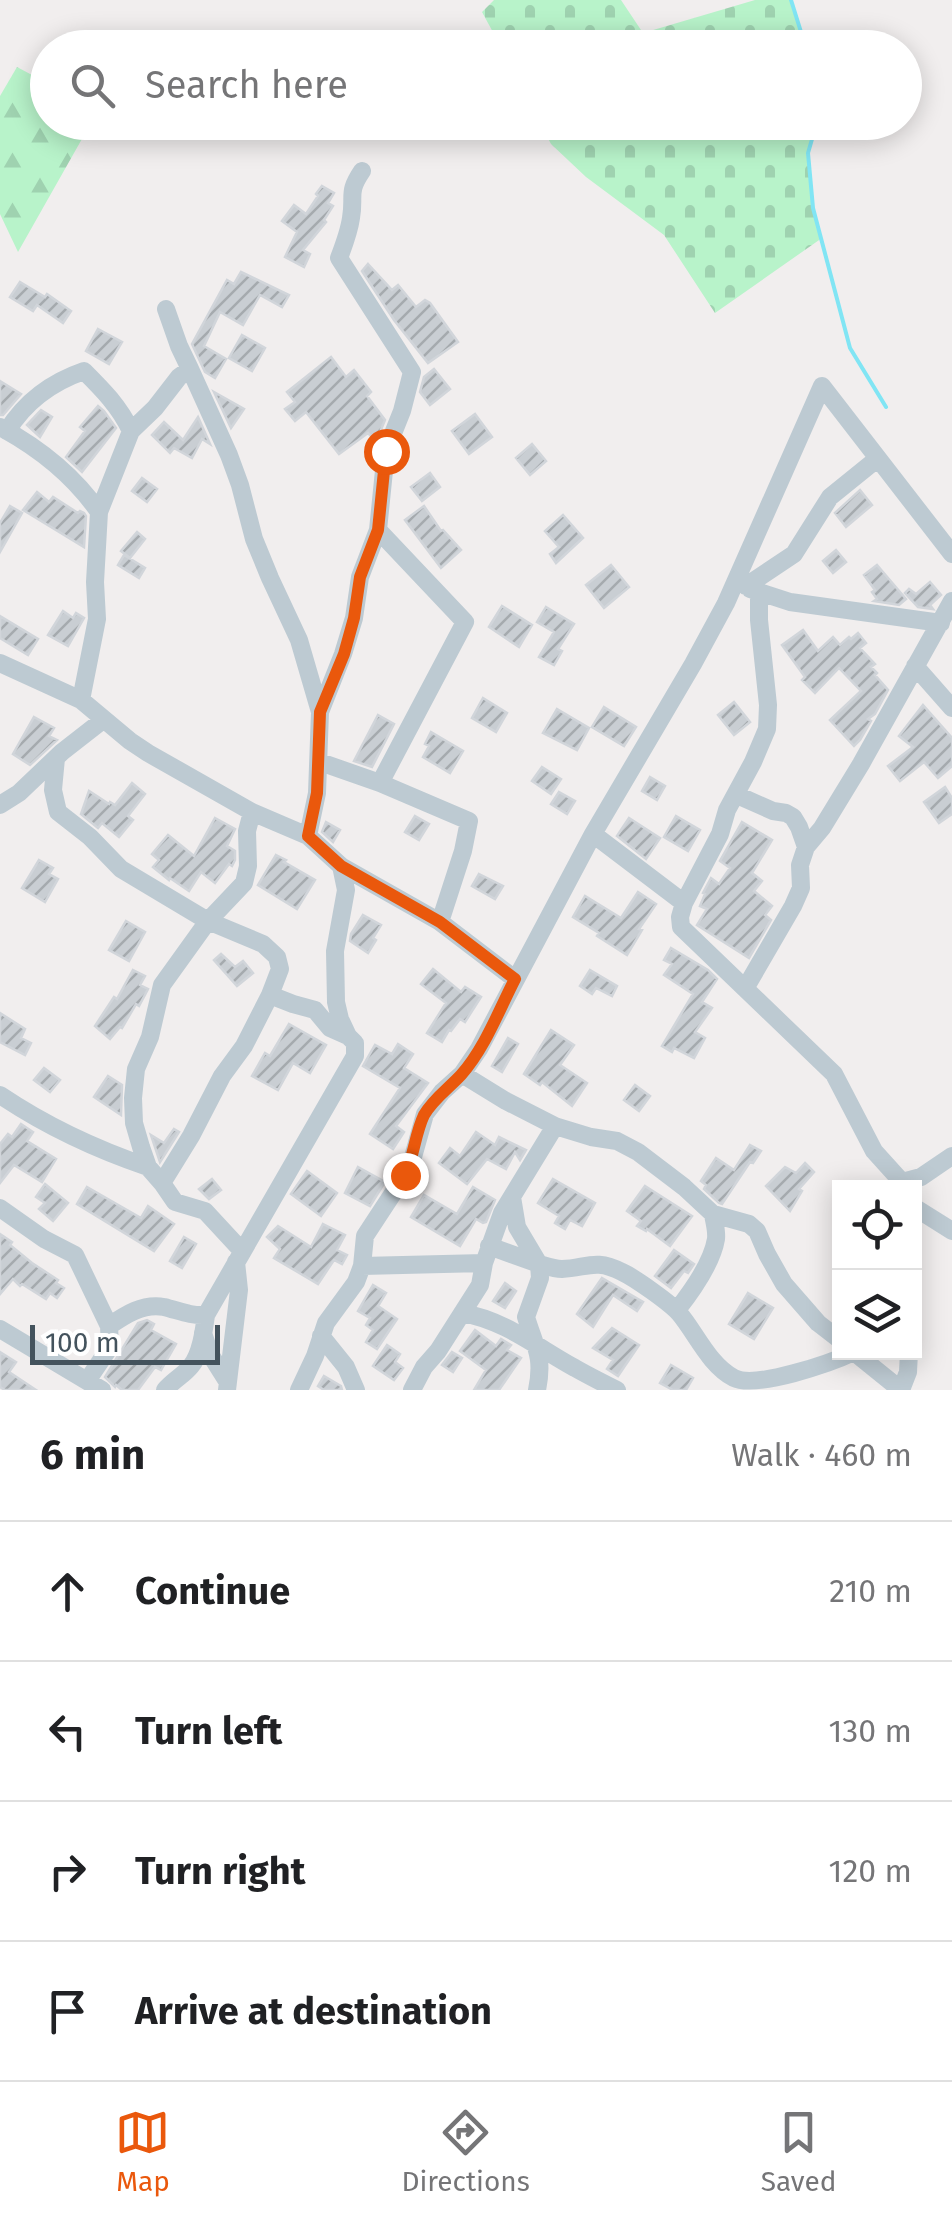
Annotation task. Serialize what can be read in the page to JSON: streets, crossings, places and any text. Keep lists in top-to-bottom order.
{
  "scale_bar": "100 m",
  "page": {
    "search": "Search here",
    "scale": "100 m",
    "heading": ["6 min", "Walk · 460 m"],
    "list": [
      ["Continue", "210 m"],
      ["Turn left", "130 m"],
      ["Turn right", "120 m"],
      "Arrive at destination"
    ],
    "nav": ["Map", "Directions", "Saved"]
  }
}
